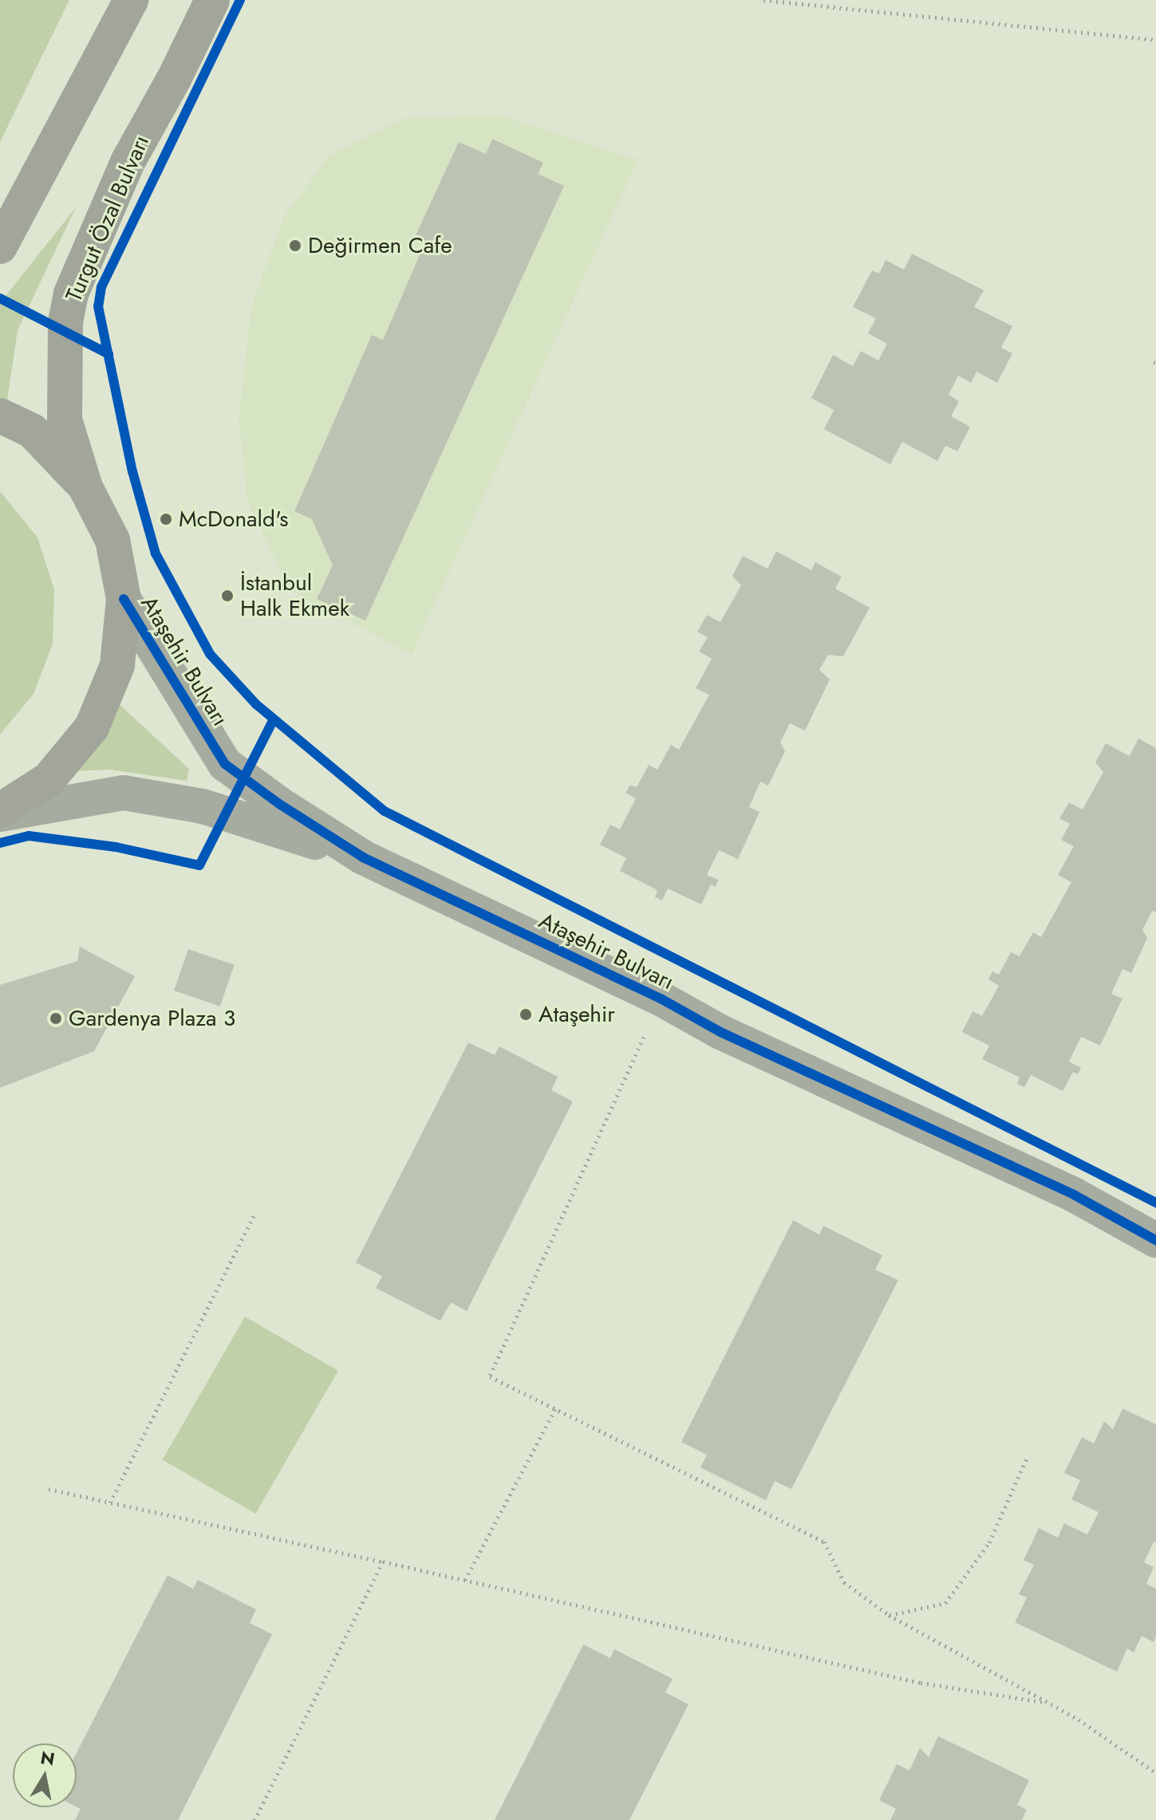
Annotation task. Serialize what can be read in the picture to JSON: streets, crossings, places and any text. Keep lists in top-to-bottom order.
{
  "streets": {
    "main road": ["Turgut Özal Bulvarı"],
    "street": ["Ataşehir Bulvarı"]
  },
  "crossings": [
    ["Turgut Özal Bulvarı", "Ataşehir Bulvarı"]
  ],
  "places": [
    "Değirmen Cafe",
    "McDonald's",
    "İstanbul Halk Ekmek",
    "Ataşehir",
    "Gardenya Plaza 3"
  ],
  "north": "top"
}
